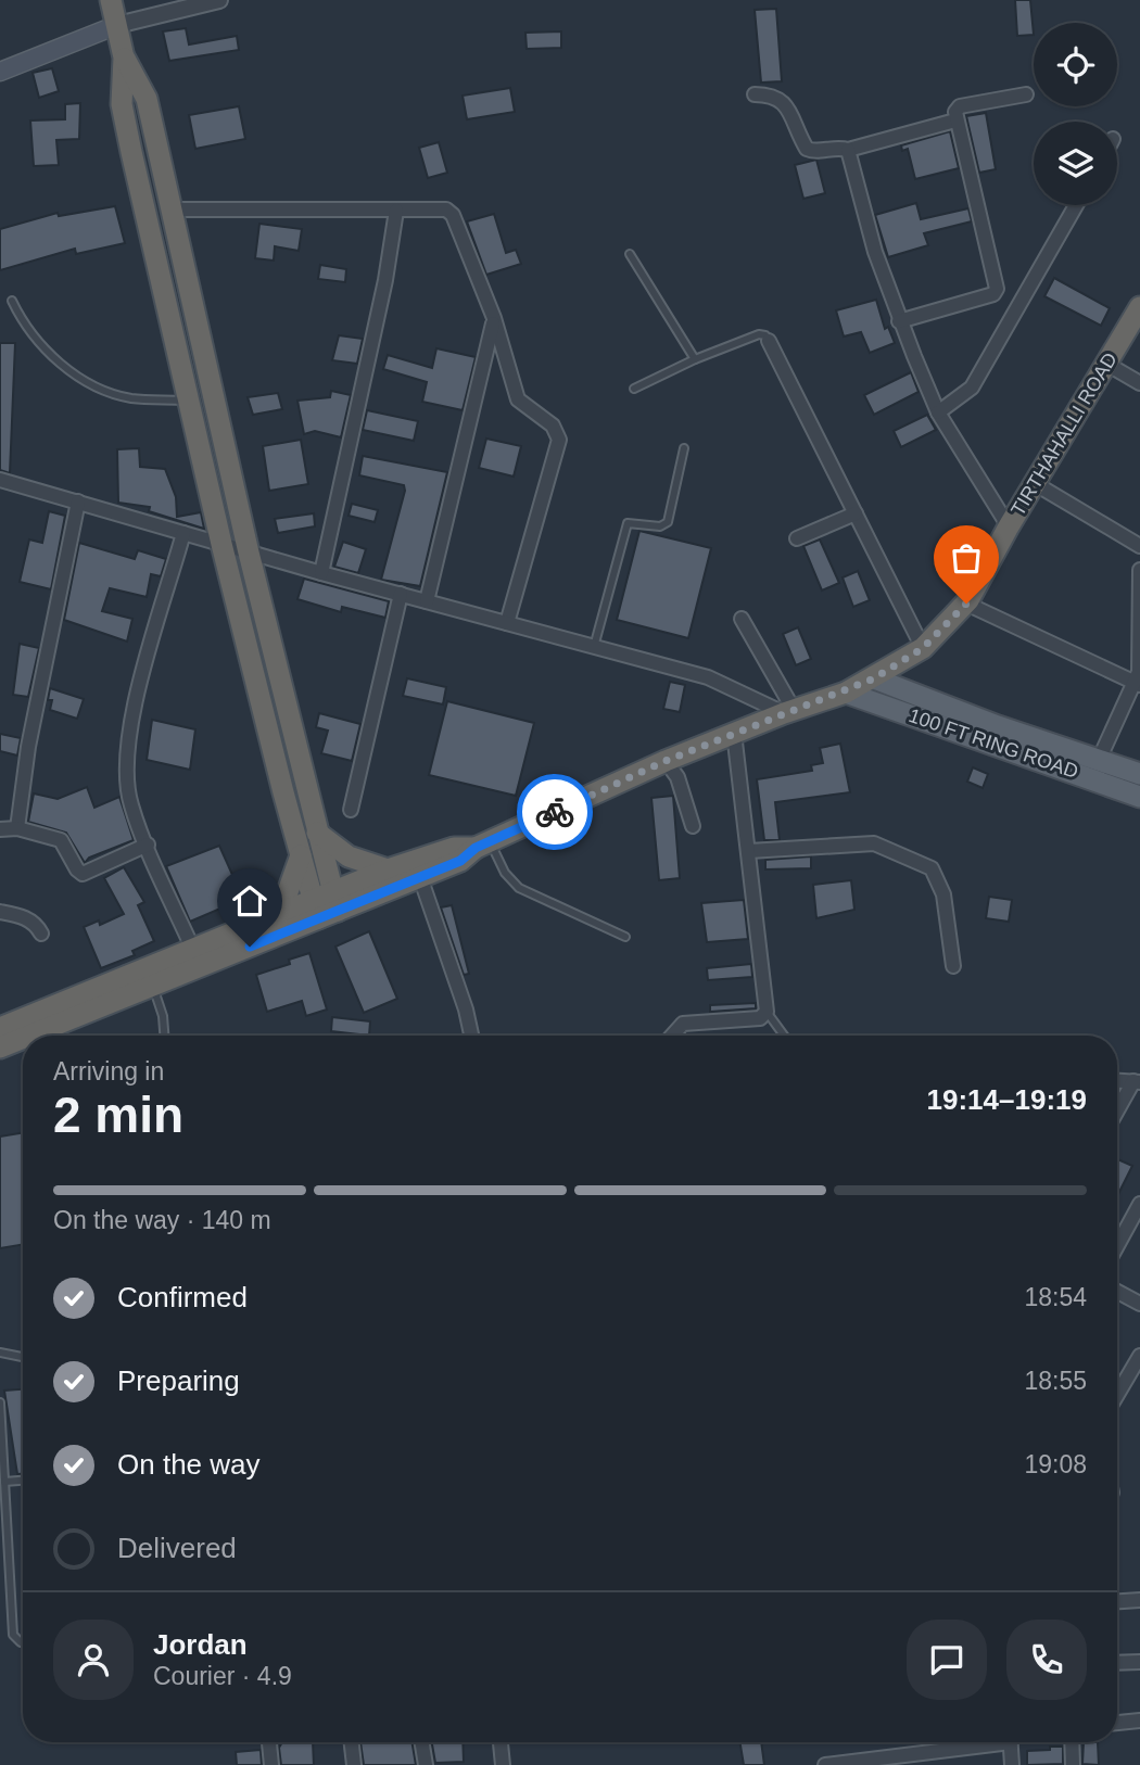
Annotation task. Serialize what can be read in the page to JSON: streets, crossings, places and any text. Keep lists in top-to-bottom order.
{
  "streets": {
    "highway": ["TIRTHAHALLI ROAD"],
    "main road": ["100 FT RING ROAD"]
  },
  "crossings": [
    ["TIRTHAHALLI ROAD", "100 FT RING ROAD"]
  ],
  "page": {
    "heading": ["2 min", "Arriving in", "19:14–19:19"],
    "panel": ["Jordan", "Courier · 4.9"],
    "bar": "On the way · 140 m",
    "list": [
      ["Confirmed", "18:54"],
      ["Preparing", "18:55"],
      ["On the way", "19:08"],
      "Delivered"
    ]
  }
}
